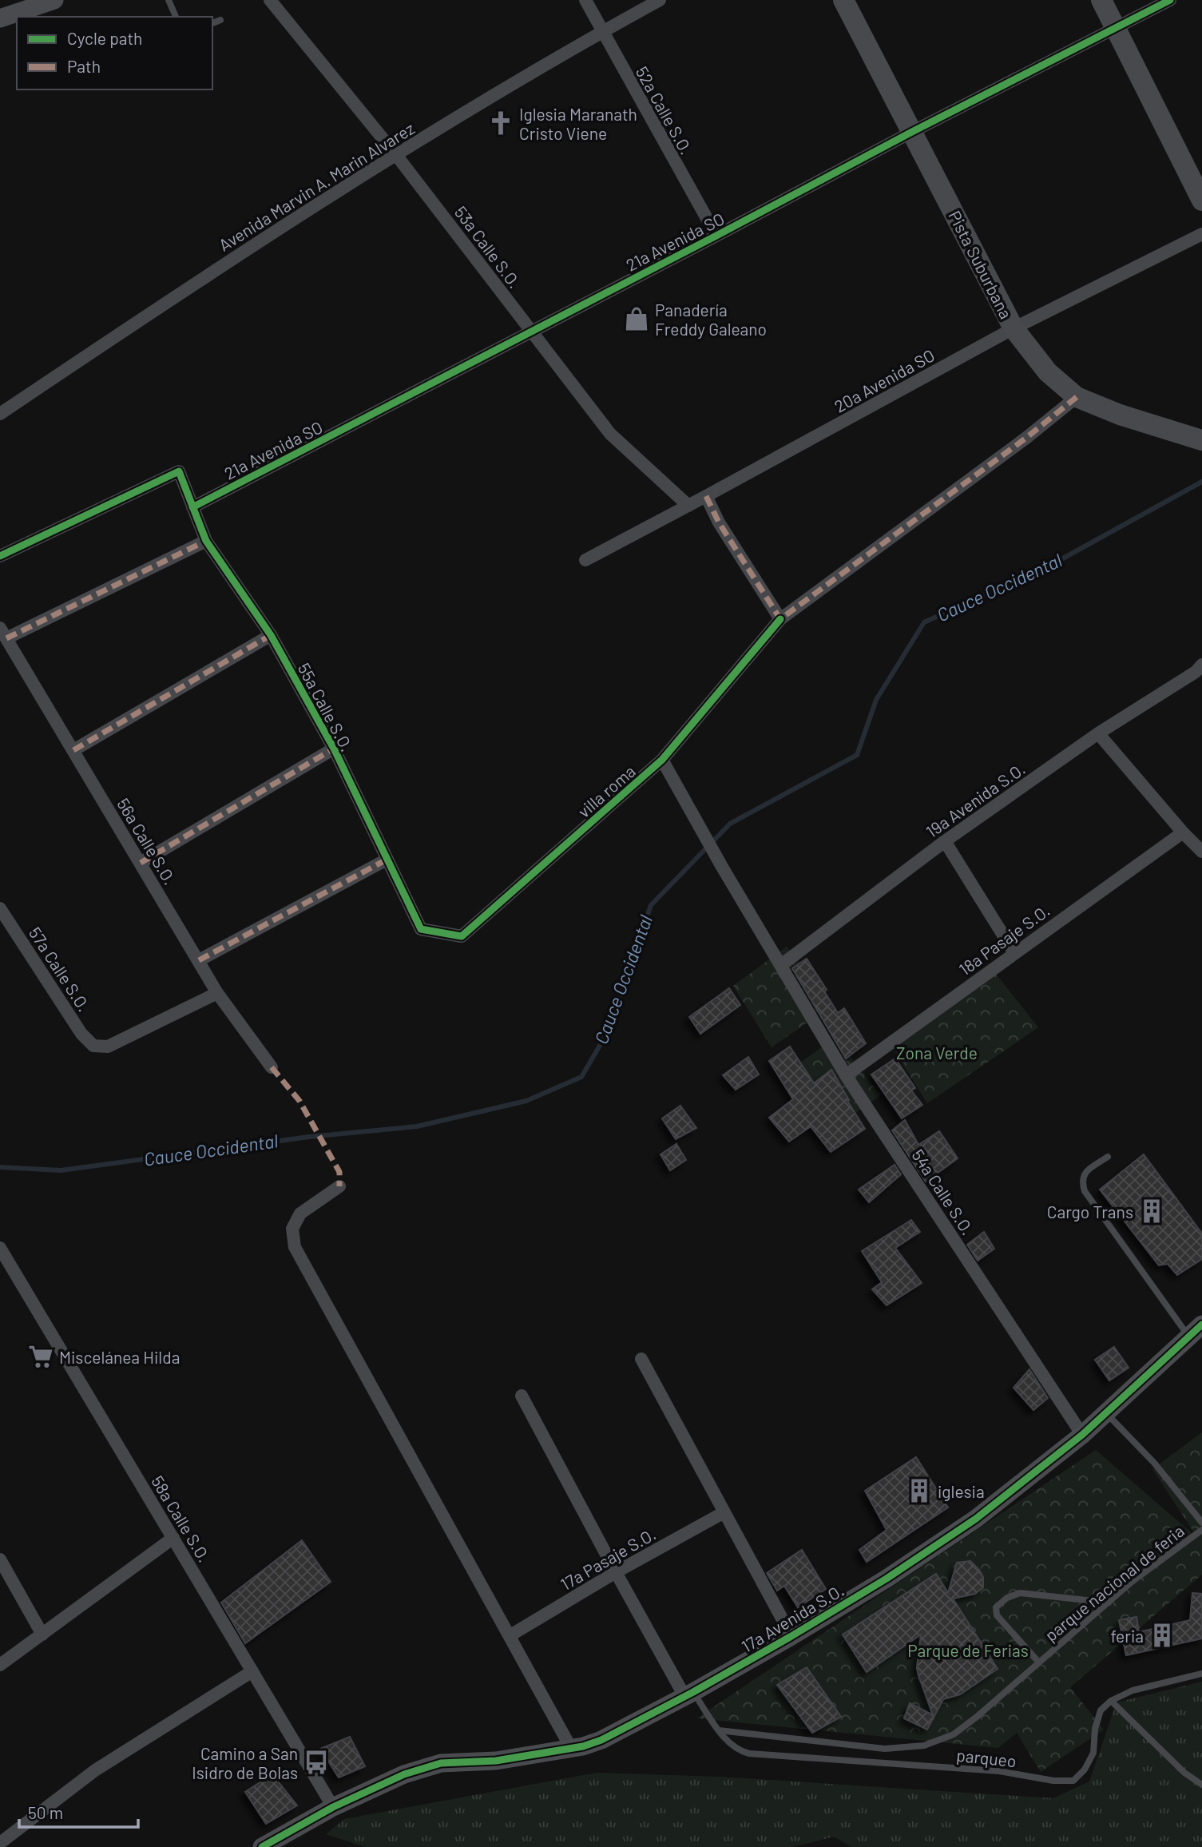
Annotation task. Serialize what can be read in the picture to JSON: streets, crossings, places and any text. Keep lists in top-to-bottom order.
{
  "streets": {
    "main road": ["Pista Suburbana"],
    "street": [
      "52a Calle S.O.",
      "Avenida Marvin A. Marin Alvarez",
      "21a Avenida SO",
      "53a Calle S.O.",
      "20a Avenida SO",
      "55a Calle S.O.",
      "villa roma",
      "19a Avenida S.O.",
      "56a Calle S.O.",
      "18a Pasaje S.O.",
      "57a Calle S.O.",
      "54a Calle S.O.",
      "58a Calle S.O.",
      "17a Pasaje S.O.",
      "17a Avenida S.O."
    ],
    "lane": ["parque nacional de feria", "parqueo"]
  },
  "crossings": [
    ["52a Calle S.O.", "Avenida Marvin A. Marin Alvarez"],
    ["52a Calle S.O.", "21a Avenida SO"],
    ["Avenida Marvin A. Marin Alvarez", "53a Calle S.O."],
    ["21a Avenida SO", "53a Calle S.O."],
    ["21a Avenida SO", "Pista Suburbana"],
    ["21a Avenida SO", "55a Calle S.O."],
    ["53a Calle S.O.", "20a Avenida SO"],
    ["Pista Suburbana", "20a Avenida SO"],
    ["Pista Suburbana", "villa roma"],
    ["55a Calle S.O.", "villa roma"],
    ["19a Avenida S.O.", "54a Calle S.O."],
    ["56a Calle S.O.", "57a Calle S.O."],
    ["18a Pasaje S.O.", "54a Calle S.O."],
    ["54a Calle S.O.", "17a Avenida S.O."],
    ["58a Calle S.O.", "17a Avenida S.O."],
    ["parque nacional de feria", "parqueo"]
  ],
  "water": ["Cauce Occidental"],
  "parks": ["Zona Verde", "Parque de Ferias"],
  "places": {
    "church": ["Iglesia Maranath Cristo Viene"],
    "shop": ["Panadería Freddy Galeano"],
    "building": ["Cargo Trans", "iglesia", "feria"],
    "supermarket": ["Miscelánea Hilda"],
    "bus stop": ["Camino a San Isidro de Bolas"]
  },
  "legend": ["Cycle path", "Path"],
  "scale_bar": "50 m"
}
